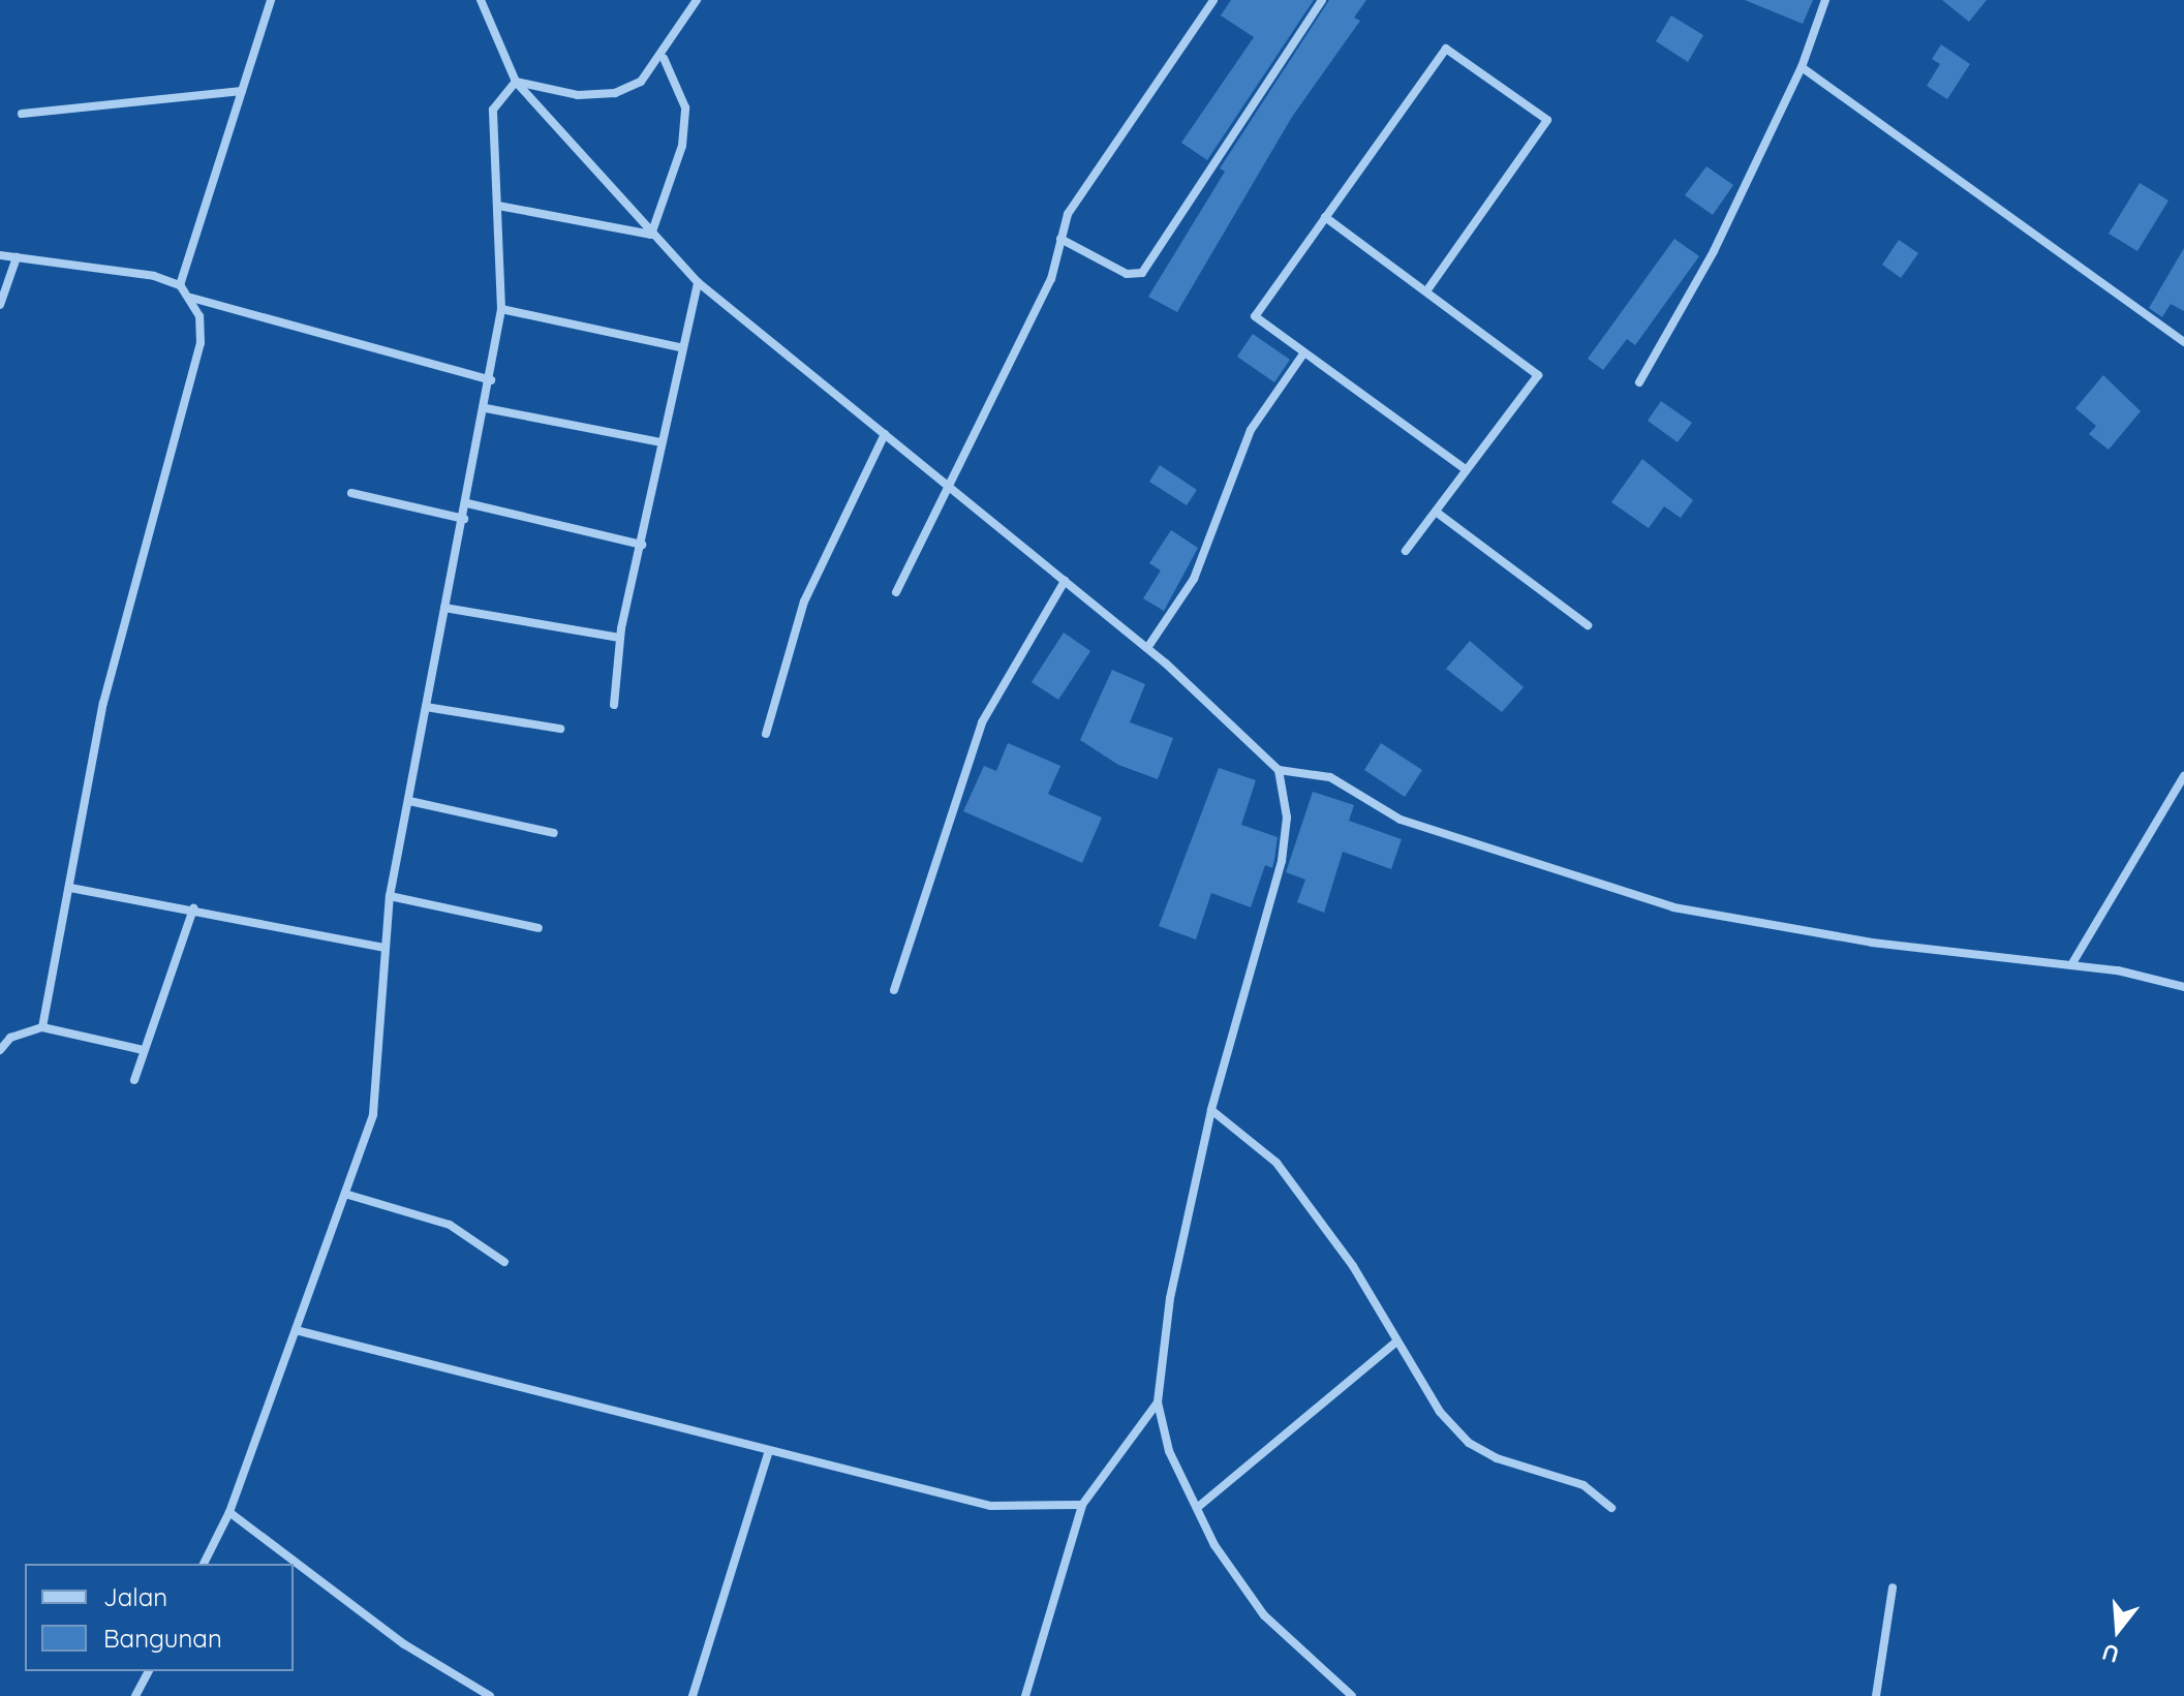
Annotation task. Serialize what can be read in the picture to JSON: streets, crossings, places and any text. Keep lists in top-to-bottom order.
{
  "legend": ["Jalan", "Bangunan"],
  "north": "bottom"
}
